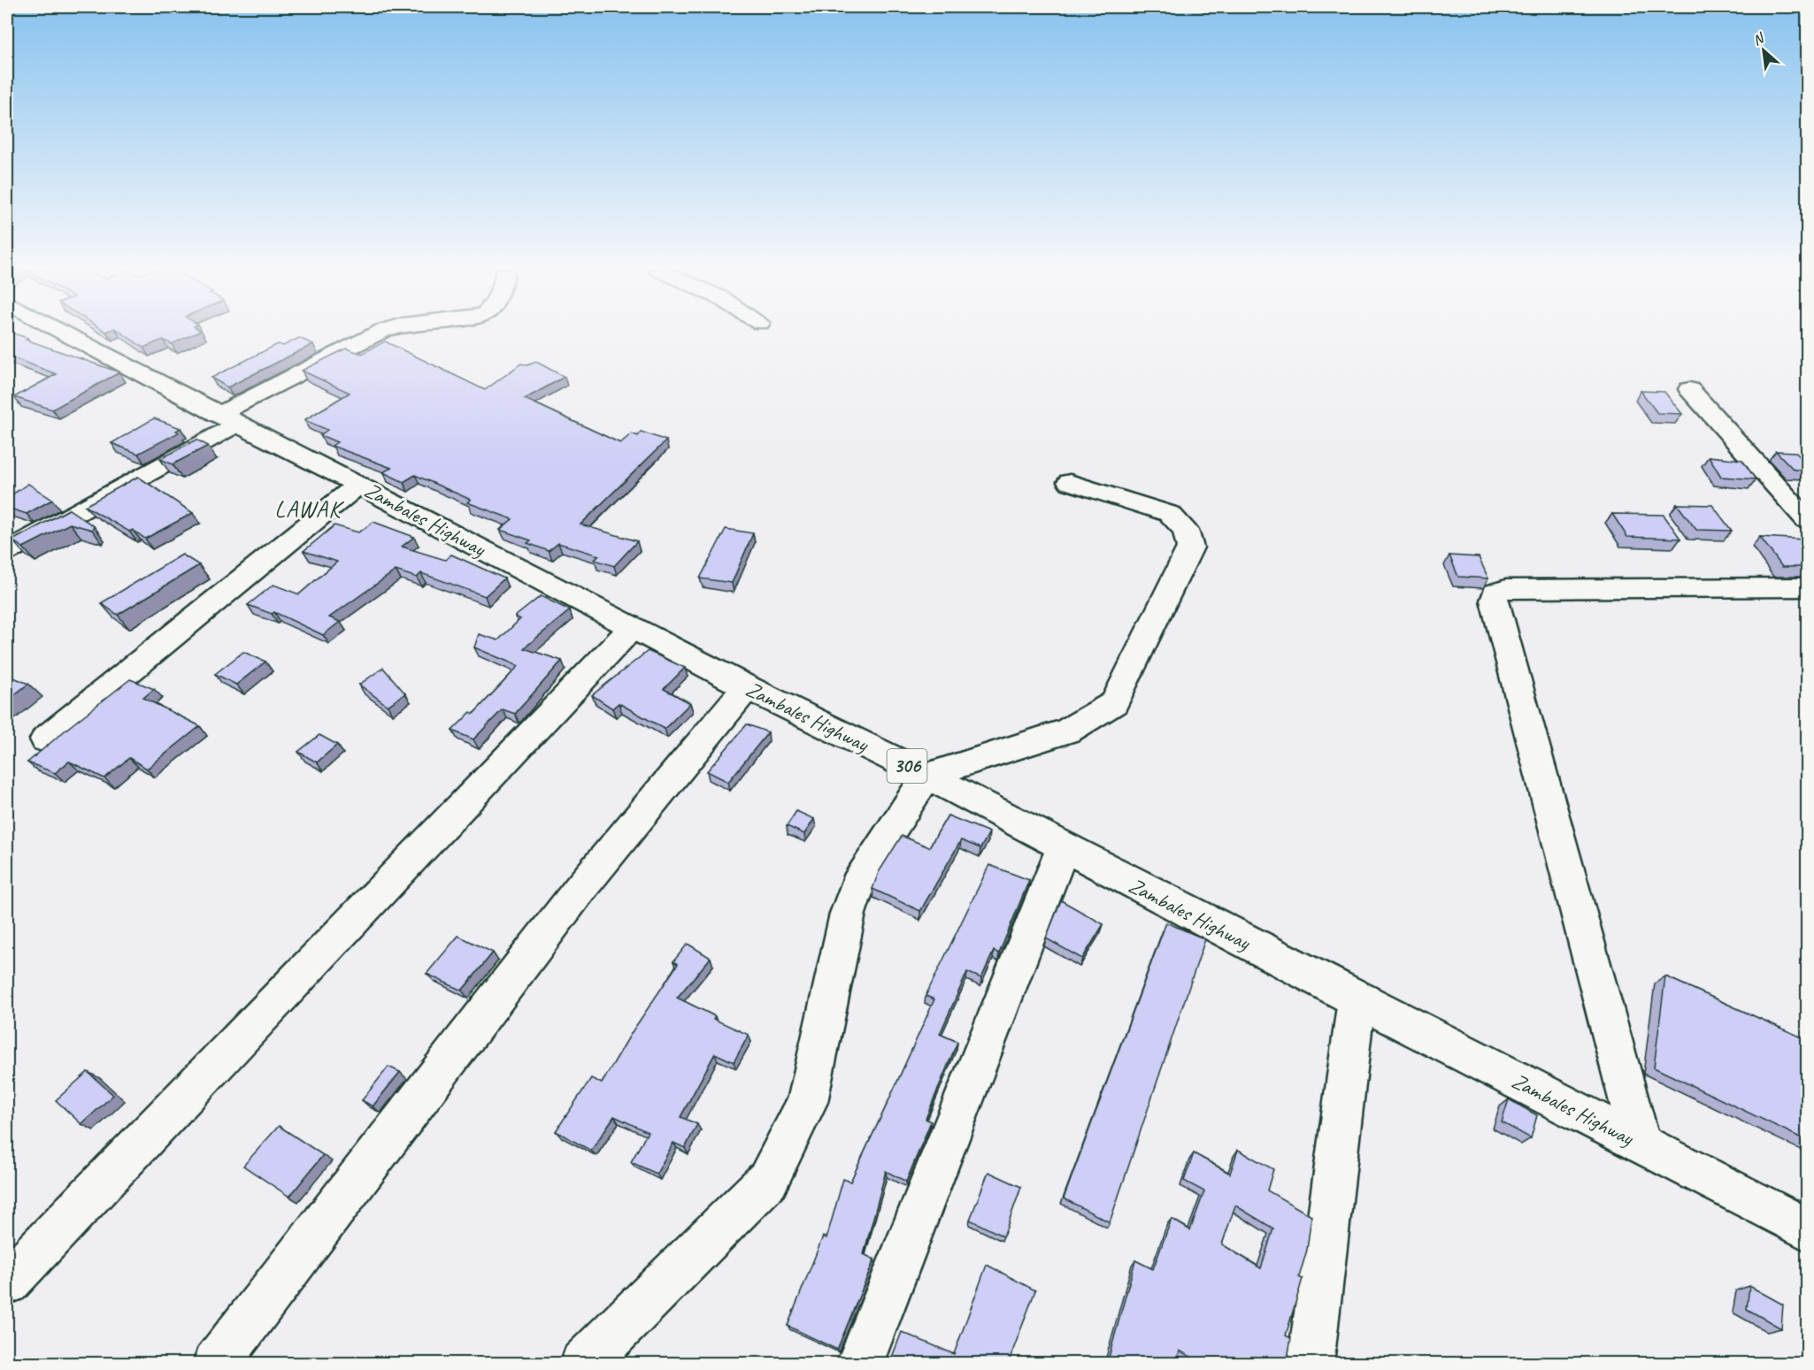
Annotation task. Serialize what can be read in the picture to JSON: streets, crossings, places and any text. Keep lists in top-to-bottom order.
{
  "streets": {
    "street": ["Zambales Highway", "306"]
  },
  "districts": ["LAWAK"],
  "north": "top left"
}
